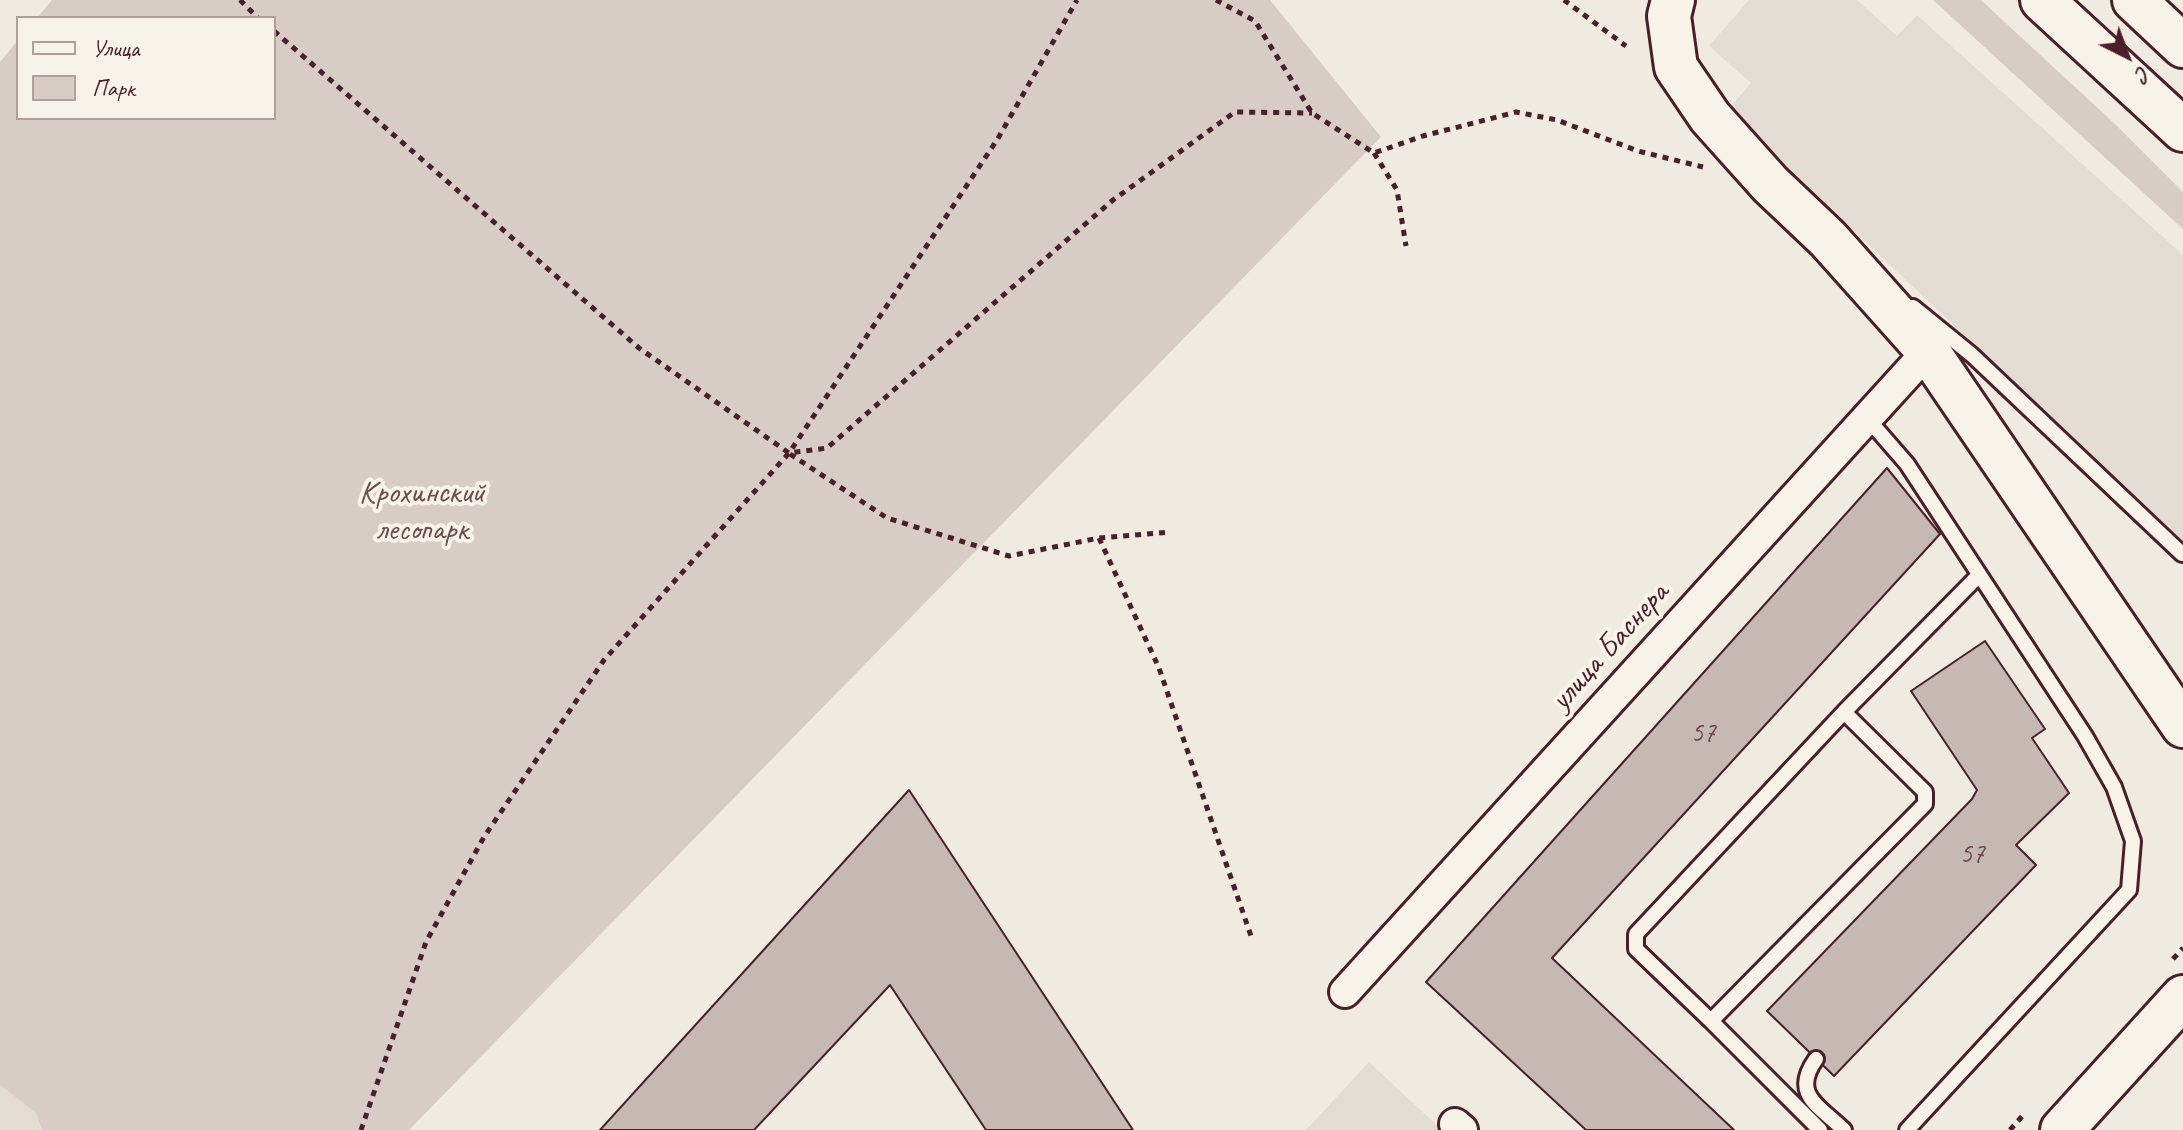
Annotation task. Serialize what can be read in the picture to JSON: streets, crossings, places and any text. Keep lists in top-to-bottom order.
{
  "streets": {
    "street": ["улица Баснера"]
  },
  "parks": ["Крохинский лесопарк"],
  "house_numbers": ["57", "57"],
  "legend": ["Улица", "Парк"],
  "north": "bottom right"
}
